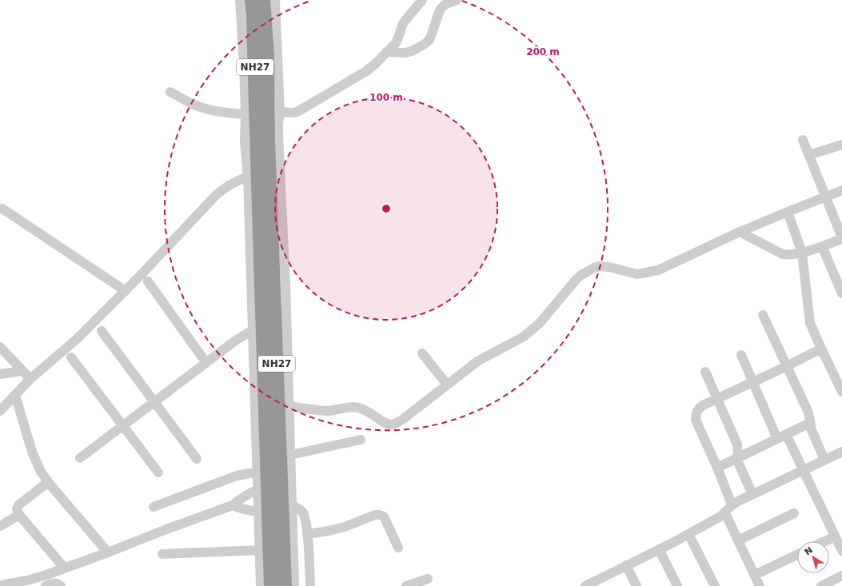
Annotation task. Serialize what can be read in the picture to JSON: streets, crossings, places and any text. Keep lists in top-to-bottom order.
{
  "streets": {
    "highway": ["NH27"]
  },
  "north": "top left",
  "rings": ["200 m", "100 m"]
}
